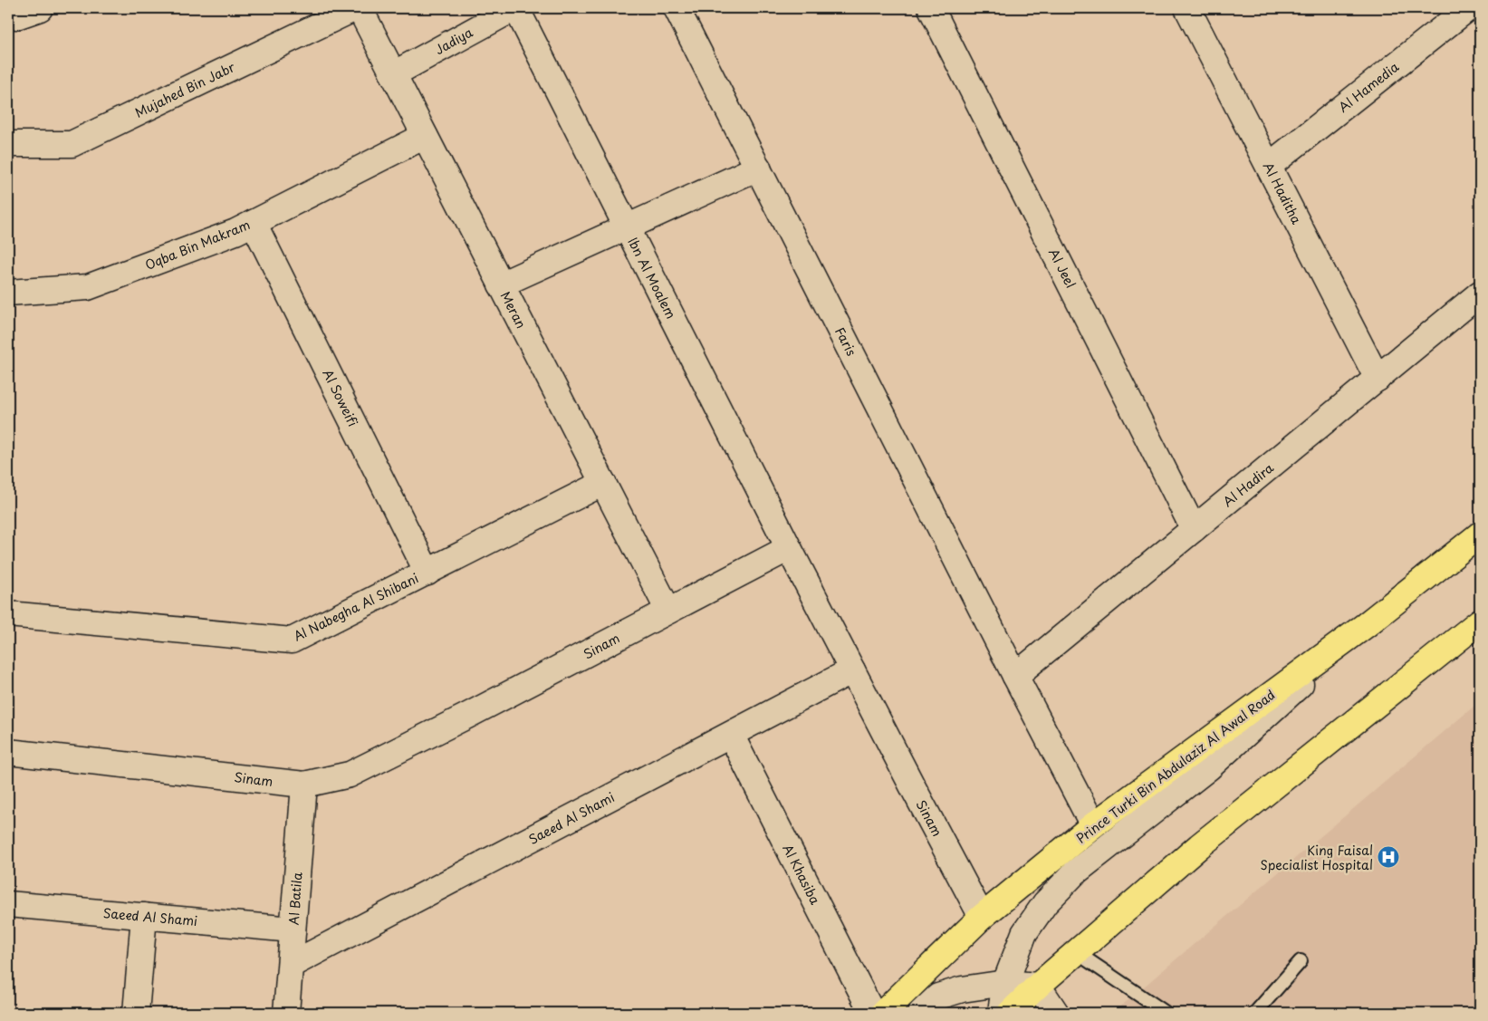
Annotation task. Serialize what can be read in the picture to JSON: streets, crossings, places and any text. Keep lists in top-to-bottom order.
{
  "streets": {
    "main road": ["Prince Turki Bin Abdulaziz Al Awal Road"],
    "street": [
      "Jadiya",
      "Al Hamedia",
      "Mujahed Bin Jabr",
      "Al Haditha",
      "Oqba Bin Makram",
      "Al Jeel",
      "Ibn Al Moalem",
      "Meran",
      "Faris",
      "Al Soweifi",
      "Al Hadira",
      "Al Nabegha Al Shibani",
      "Sinam",
      "Saeed Al Shami",
      "Al Khasiba",
      "Al Batila"
    ]
  },
  "crossings": [
    ["Jadiya", "Ibn Al Moalem"],
    ["Jadiya", "Meran"],
    ["Al Hamedia", "Al Haditha"],
    ["Al Haditha", "Al Hadira"],
    ["Oqba Bin Makram", "Meran"],
    ["Oqba Bin Makram", "Al Soweifi"],
    ["Al Jeel", "Al Hadira"],
    ["Ibn Al Moalem", "Sinam"],
    ["Meran", "Al Nabegha Al Shibani"],
    ["Meran", "Sinam"],
    ["Faris", "Al Hadira"],
    ["Faris", "Prince Turki Bin Abdulaziz Al Awal Road"],
    ["Al Soweifi", "Al Nabegha Al Shibani"],
    ["Sinam", "Prince Turki Bin Abdulaziz Al Awal Road"],
    ["Sinam", "Saeed Al Shami"],
    ["Sinam", "Al Batila"],
    ["Saeed Al Shami", "Al Khasiba"],
    ["Saeed Al Shami", "Al Batila"]
  ],
  "places": {
    "hospital": ["King Faisal Specialist Hospital"]
  }
}
